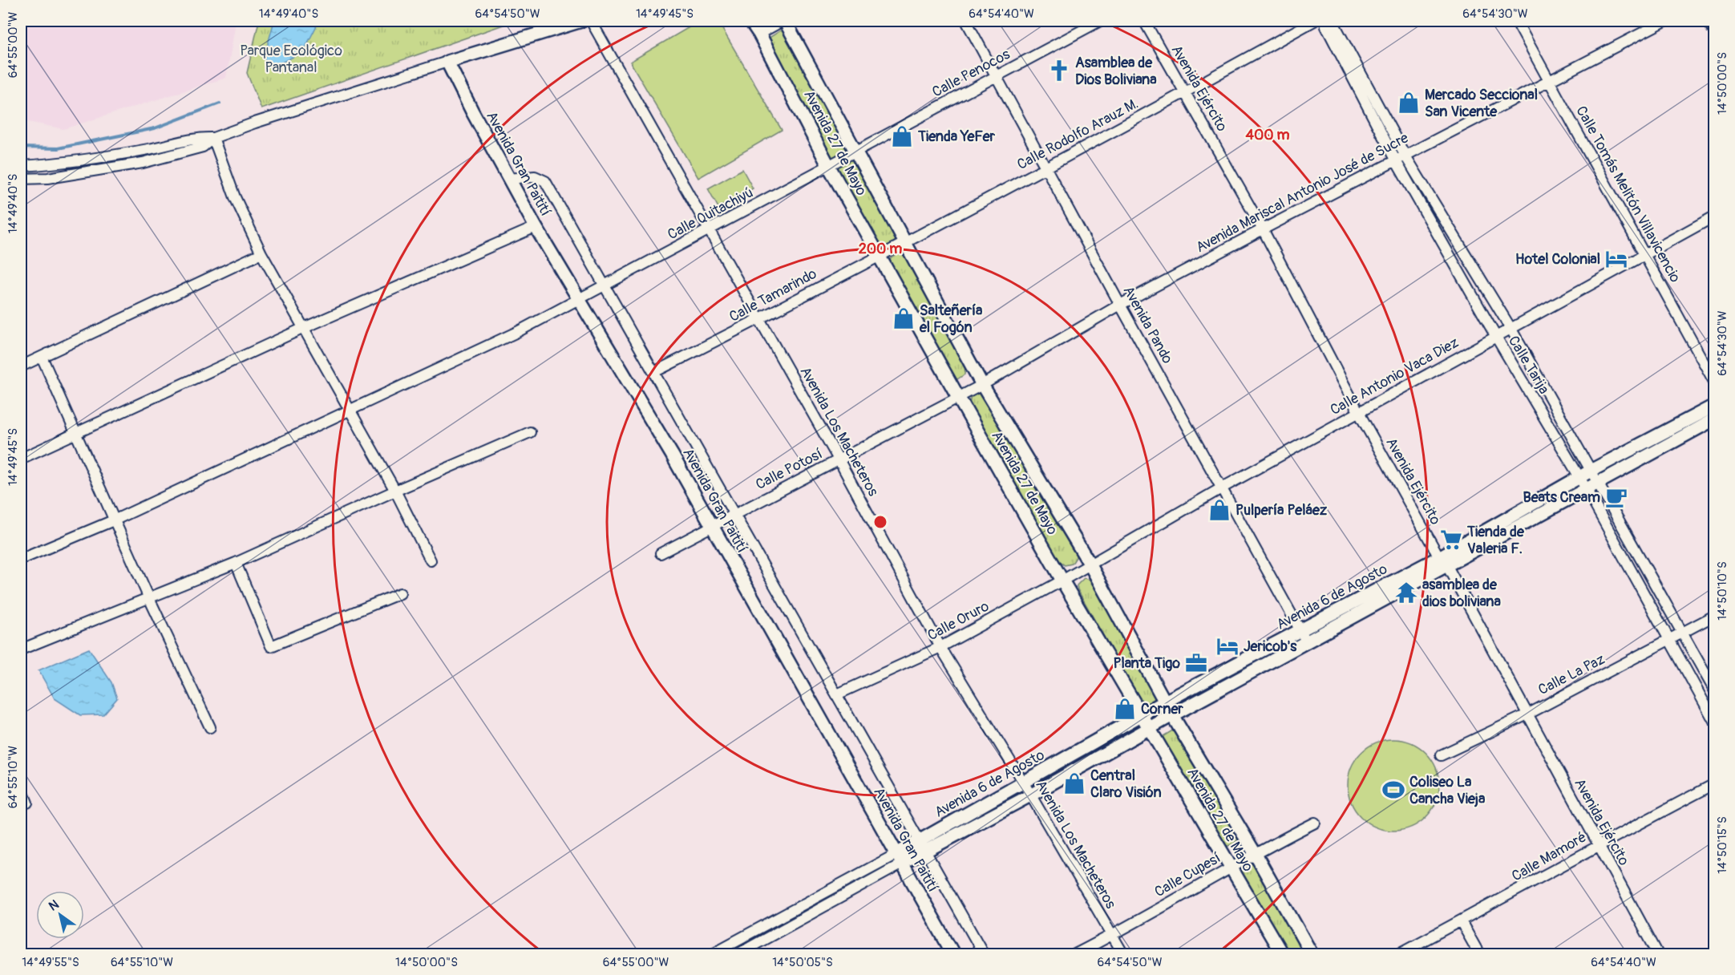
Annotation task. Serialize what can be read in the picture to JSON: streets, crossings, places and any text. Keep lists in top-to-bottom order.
{
  "streets": {
    "main road": ["Avenida 27 de Mayo", "Avenida Gran Paitití", "Avenida 6 de Agosto"],
    "street": [
      "Calle Penocos",
      "Avenida Ejército",
      "Calle Rodolfo Arauz M.",
      "Avenida Mariscal Antonio José de Sucre",
      "Calle Tomás Melitón Villavicencio",
      "Calle Quitachiyú",
      "Calle Tamarindo",
      "Avenida Pando",
      "Calle Tarija",
      "Calle Antonio Vaca Diez",
      "Avenida Los Macheteros",
      "Calle Potosí",
      "Calle Oruro",
      "Calle La Paz",
      "Calle Mamoré",
      "Calle Cupesí"
    ]
  },
  "crossings": [
    ["Calle Penocos", "Avenida 27 de Mayo"],
    ["Calle Penocos", "Calle Quitachiyú"],
    ["Calle Penocos", "Avenida Pando"],
    ["Avenida Ejército", "Calle Rodolfo Arauz M."],
    ["Avenida Ejército", "Avenida Mariscal Antonio José de Sucre"],
    ["Avenida Ejército", "Calle Antonio Vaca Diez"],
    ["Avenida Ejército", "Avenida 6 de Agosto"],
    ["Avenida Ejército", "Calle La Paz"],
    ["Avenida Ejército", "Calle Mamoré"],
    ["Calle Rodolfo Arauz M.", "Avenida 27 de Mayo"],
    ["Calle Rodolfo Arauz M.", "Calle Tamarindo"],
    ["Calle Rodolfo Arauz M.", "Avenida Pando"],
    ["Avenida 27 de Mayo", "Avenida Mariscal Antonio José de Sucre"],
    ["Avenida 27 de Mayo", "Calle Quitachiyú"],
    ["Avenida 27 de Mayo", "Calle Tamarindo"],
    ["Avenida 27 de Mayo", "Calle Antonio Vaca Diez"],
    ["Avenida 27 de Mayo", "Calle Potosí"],
    ["Avenida 27 de Mayo", "Avenida 6 de Agosto"],
    ["Avenida 27 de Mayo", "Calle Oruro"],
    ["Avenida 27 de Mayo", "Calle Cupesí"],
    ["Avenida Gran Paitití", "Calle Quitachiyú"],
    ["Avenida Gran Paitití", "Calle Potosí"],
    ["Avenida Gran Paitití", "Avenida 6 de Agosto"],
    ["Avenida Mariscal Antonio José de Sucre", "Calle Tomás Melitón Villavicencio"],
    ["Avenida Mariscal Antonio José de Sucre", "Avenida Pando"],
    ["Avenida Mariscal Antonio José de Sucre", "Calle Tarija"],
    ["Avenida Mariscal Antonio José de Sucre", "Calle Potosí"],
    ["Calle Tomás Melitón Villavicencio", "Calle Antonio Vaca Diez"],
    ["Calle Quitachiyú", "Avenida Los Macheteros"],
    ["Calle Tamarindo", "Avenida Los Macheteros"],
    ["Avenida Pando", "Calle Antonio Vaca Diez"],
    ["Avenida Pando", "Avenida 6 de Agosto"],
    ["Calle Tarija", "Calle Antonio Vaca Diez"],
    ["Calle Tarija", "Avenida 6 de Agosto"],
    ["Calle Tarija", "Calle La Paz"],
    ["Calle Antonio Vaca Diez", "Calle Oruro"],
    ["Avenida Los Macheteros", "Calle Potosí"],
    ["Avenida Los Macheteros", "Avenida 6 de Agosto"],
    ["Avenida Los Macheteros", "Calle Oruro"],
    ["Avenida Los Macheteros", "Calle Cupesí"]
  ],
  "parks": ["Parque Ecológico Pantanal"],
  "places": {
    "church": ["Asamblea de Dios Boliviana"],
    "shop": [
      "Mercado Seccional San Vicente",
      "Tienda YeFer",
      "Salteñería el Fogón",
      "Pulpería Peláez",
      "Corner",
      "Central Claro Visión"
    ],
    "hotel": ["Hotel Colonial", "Jericob's"],
    "cafe": ["Beats Cream"],
    "supermarket": ["Tienda de Valeria F."],
    "temple": ["asamblea de dios boliviana"],
    "office": ["Planta Tigo"],
    "sports": ["Coliseo La Cancha Vieja"]
  },
  "north": "top left",
  "coordinates": [
    "14°49'40\"S",
    "64°54'50\"W",
    "14°49'45\"S",
    "64°54'40\"W",
    "64°54'30\"W",
    "64°55'00\"W",
    "14°50'00\"S",
    "14°50'10\"S",
    "64°55'10\"W",
    "14°50'15\"S",
    "14°49'55\"S",
    "14°50'05\"S"
  ],
  "rings": ["400 m", "200 m"]
}
